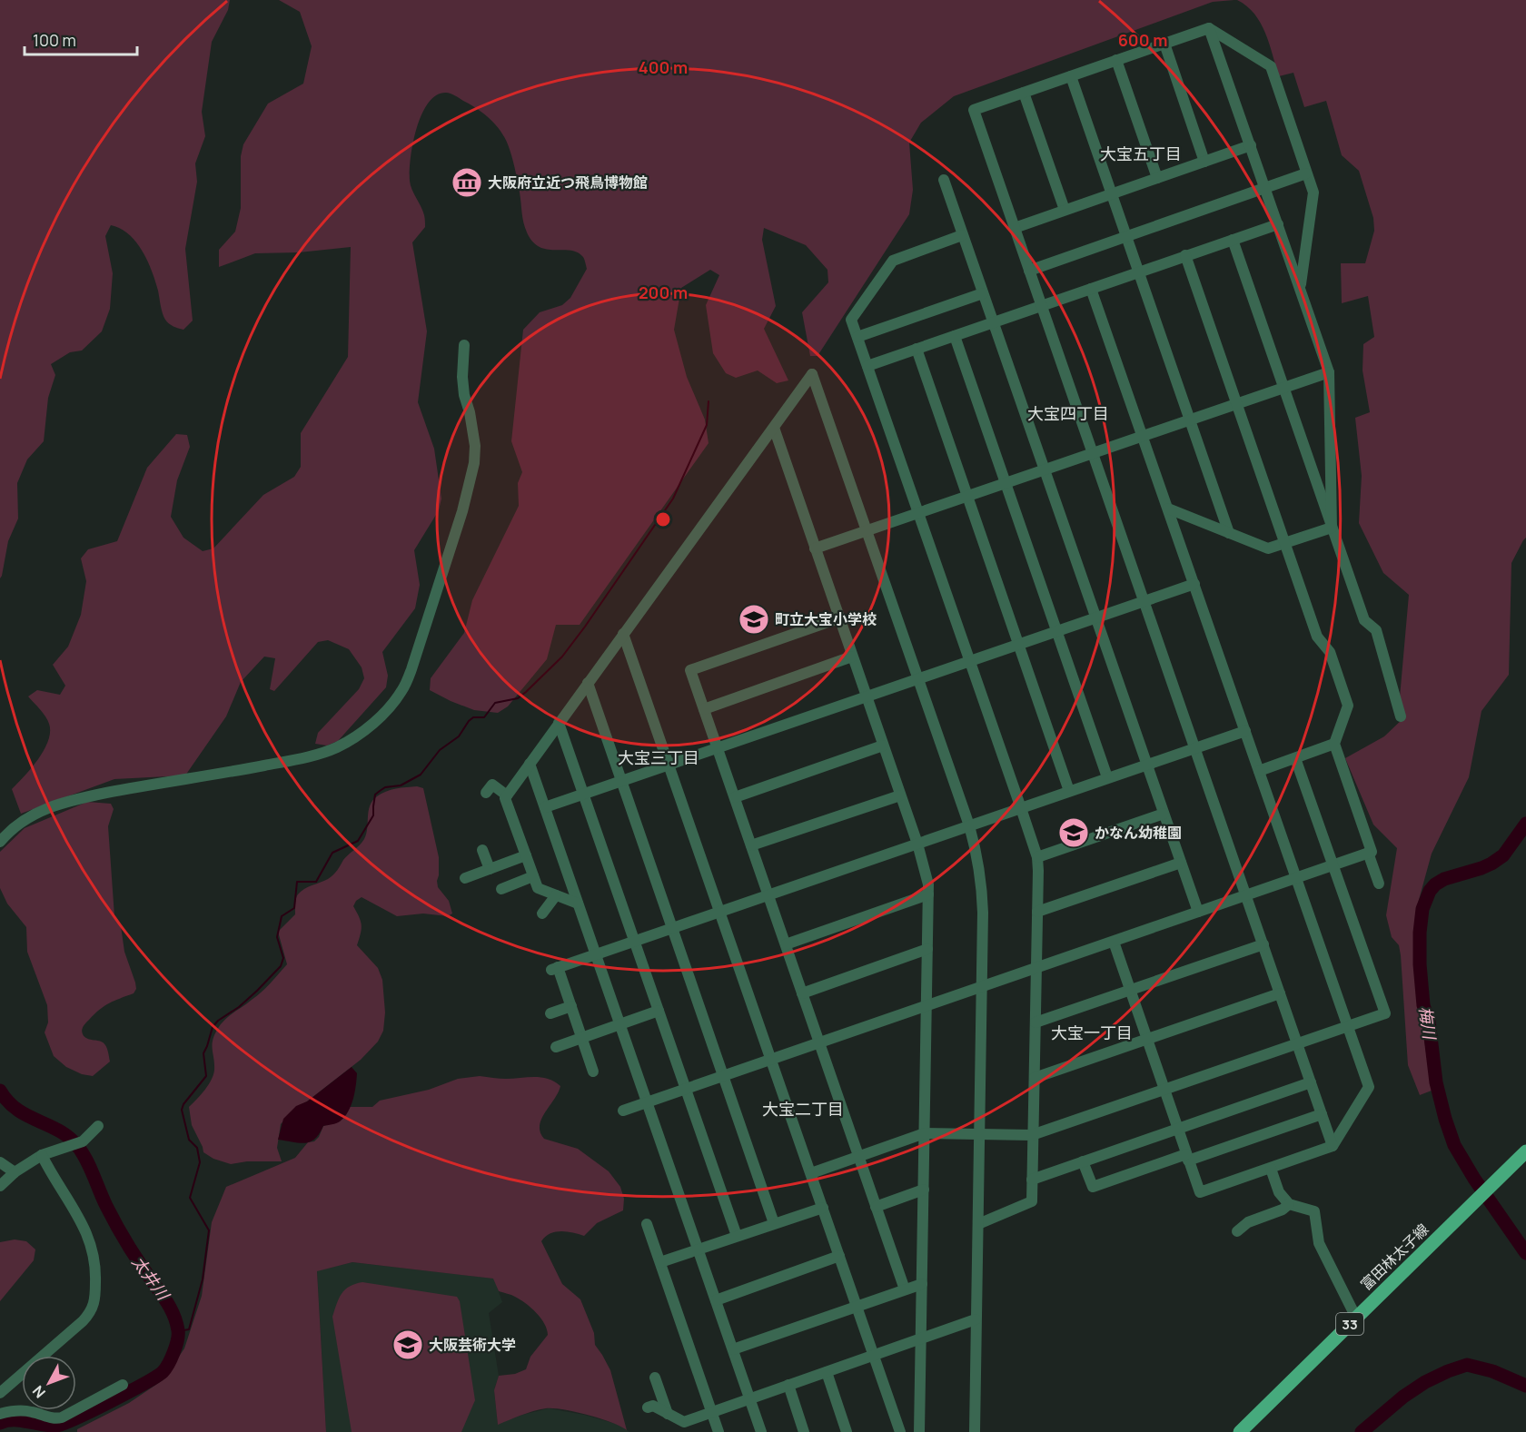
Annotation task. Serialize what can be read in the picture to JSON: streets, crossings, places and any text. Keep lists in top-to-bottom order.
{
  "streets": {
    "main road": ["富田林太子線", "33"]
  },
  "districts": [
    "大宝五丁目",
    "大宝四丁目",
    "大宝三丁目",
    "大宝一丁目",
    "大宝二丁目"
  ],
  "water": ["梅川", "太井川"],
  "places": {
    "museum": ["大阪府立近つ飛鳥博物館"],
    "school or university": ["町立大宝小学校", "かなん幼稚園", "大阪芸術大学"]
  },
  "scale_bar": "100 m",
  "north": "bottom left",
  "rings": ["600 m", "400 m", "200 m"]
}
